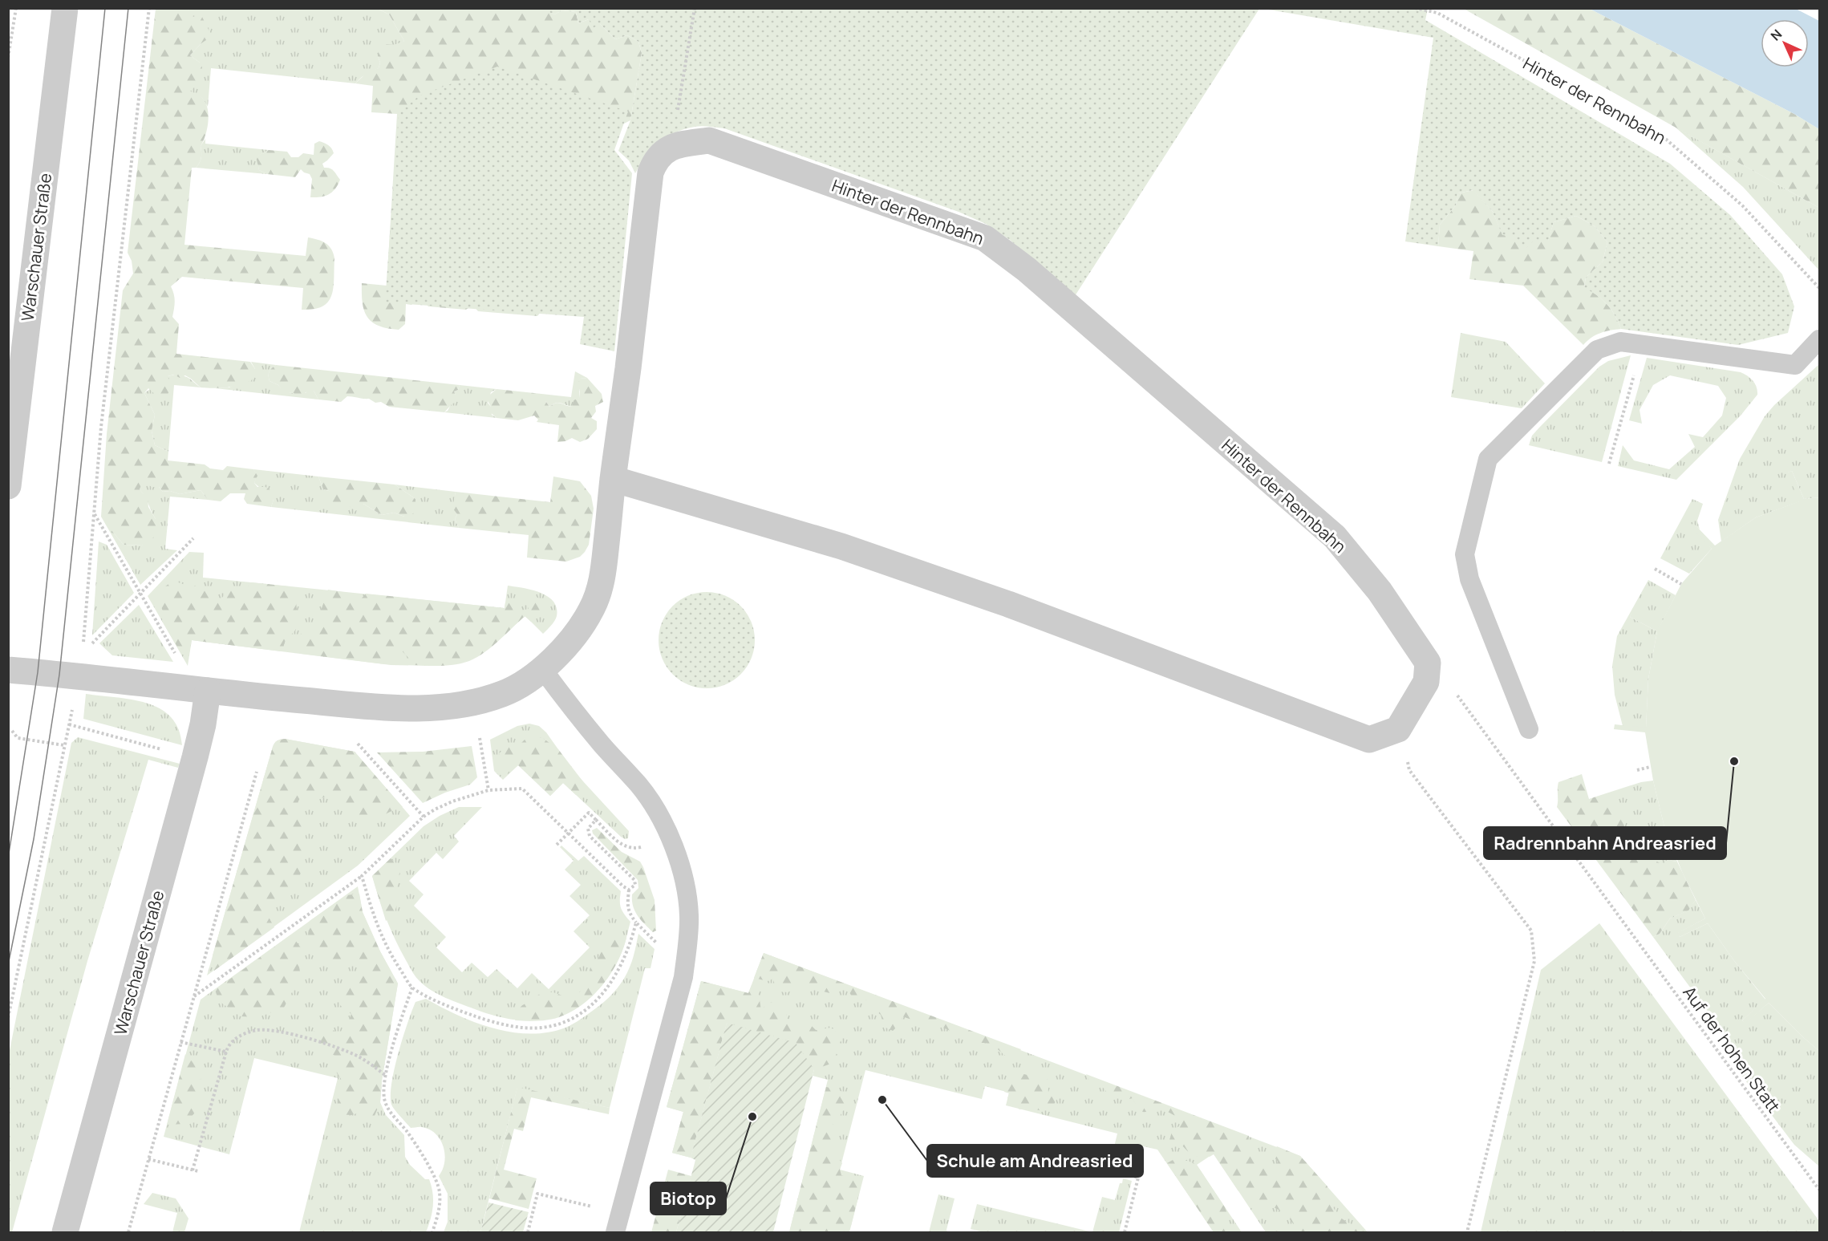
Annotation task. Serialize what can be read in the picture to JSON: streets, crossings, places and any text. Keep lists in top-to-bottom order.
{
  "streets": {
    "street": ["Hinter der Rennbahn", "Warschauer Straße"],
    "path": ["Auf der hohen Statt"]
  },
  "crossings": [
    ["Hinter der Rennbahn", "Auf der hohen Statt"]
  ],
  "places": ["Radrennbahn Andreasried", "Schule am Andreasried", "Biotop"],
  "north": "top left"
}
